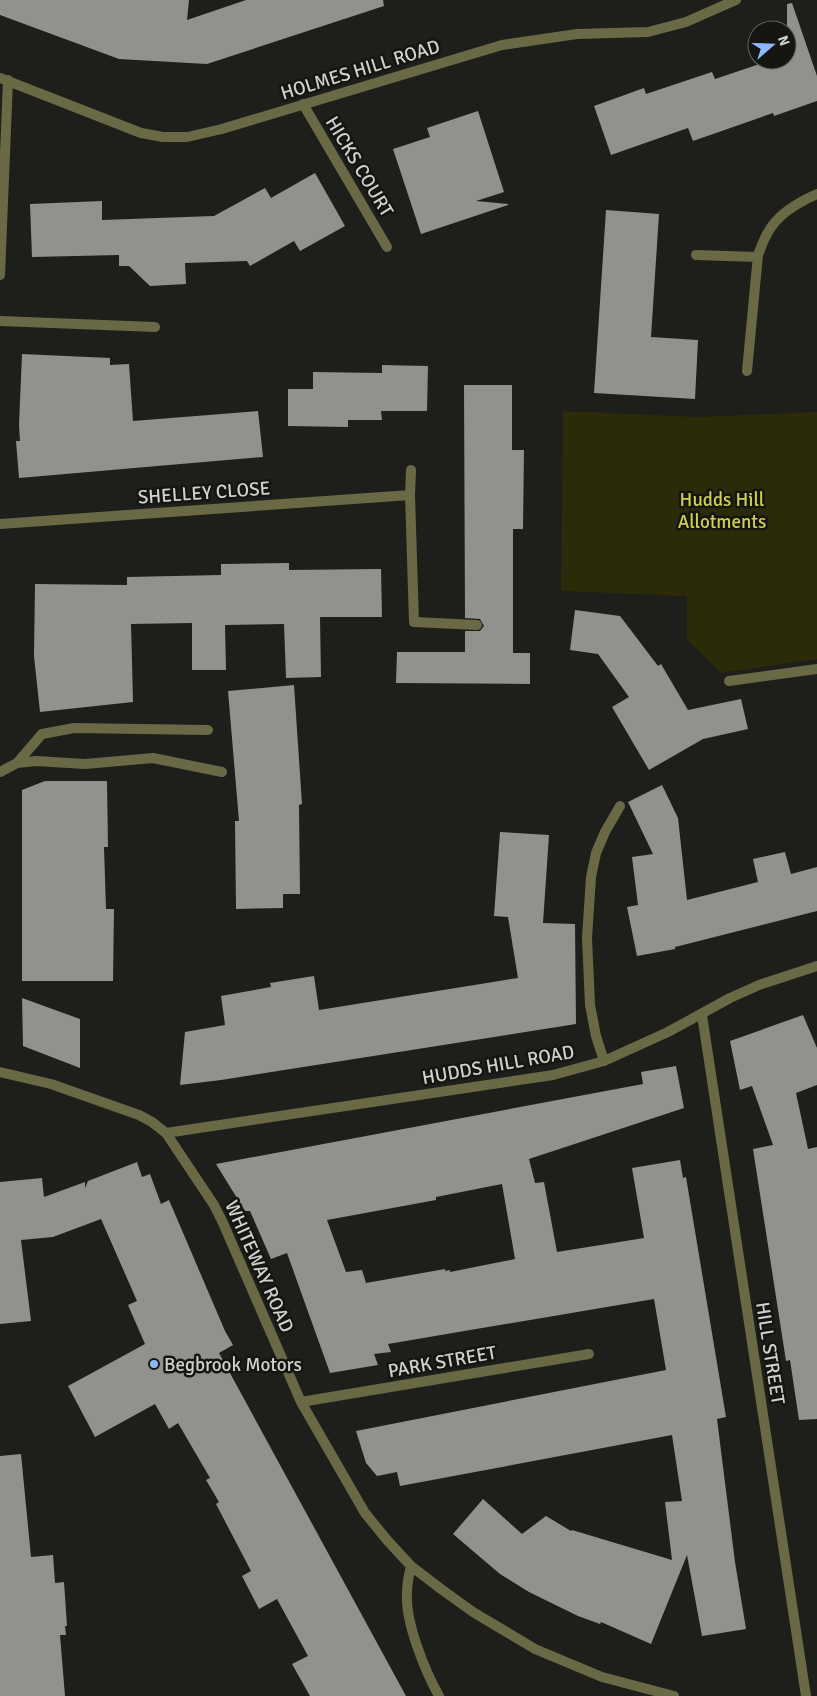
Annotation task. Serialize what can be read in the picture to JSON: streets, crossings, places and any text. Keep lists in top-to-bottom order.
{
  "streets": {
    "street": [
      "HOLMES HILL ROAD",
      "HICKS COURT",
      "SHELLEY CLOSE",
      "HUDDS HILL ROAD",
      "WHITEWAY ROAD",
      "HILL STREET",
      "PARK STREET"
    ]
  },
  "crossings": [
    ["HOLMES HILL ROAD", "HICKS COURT"],
    ["HUDDS HILL ROAD", "WHITEWAY ROAD"],
    ["HUDDS HILL ROAD", "HILL STREET"],
    ["WHITEWAY ROAD", "PARK STREET"]
  ],
  "parks": ["Hudds Hill Allotments"],
  "places": ["Begbrook Motors"],
  "north": "right"
}
